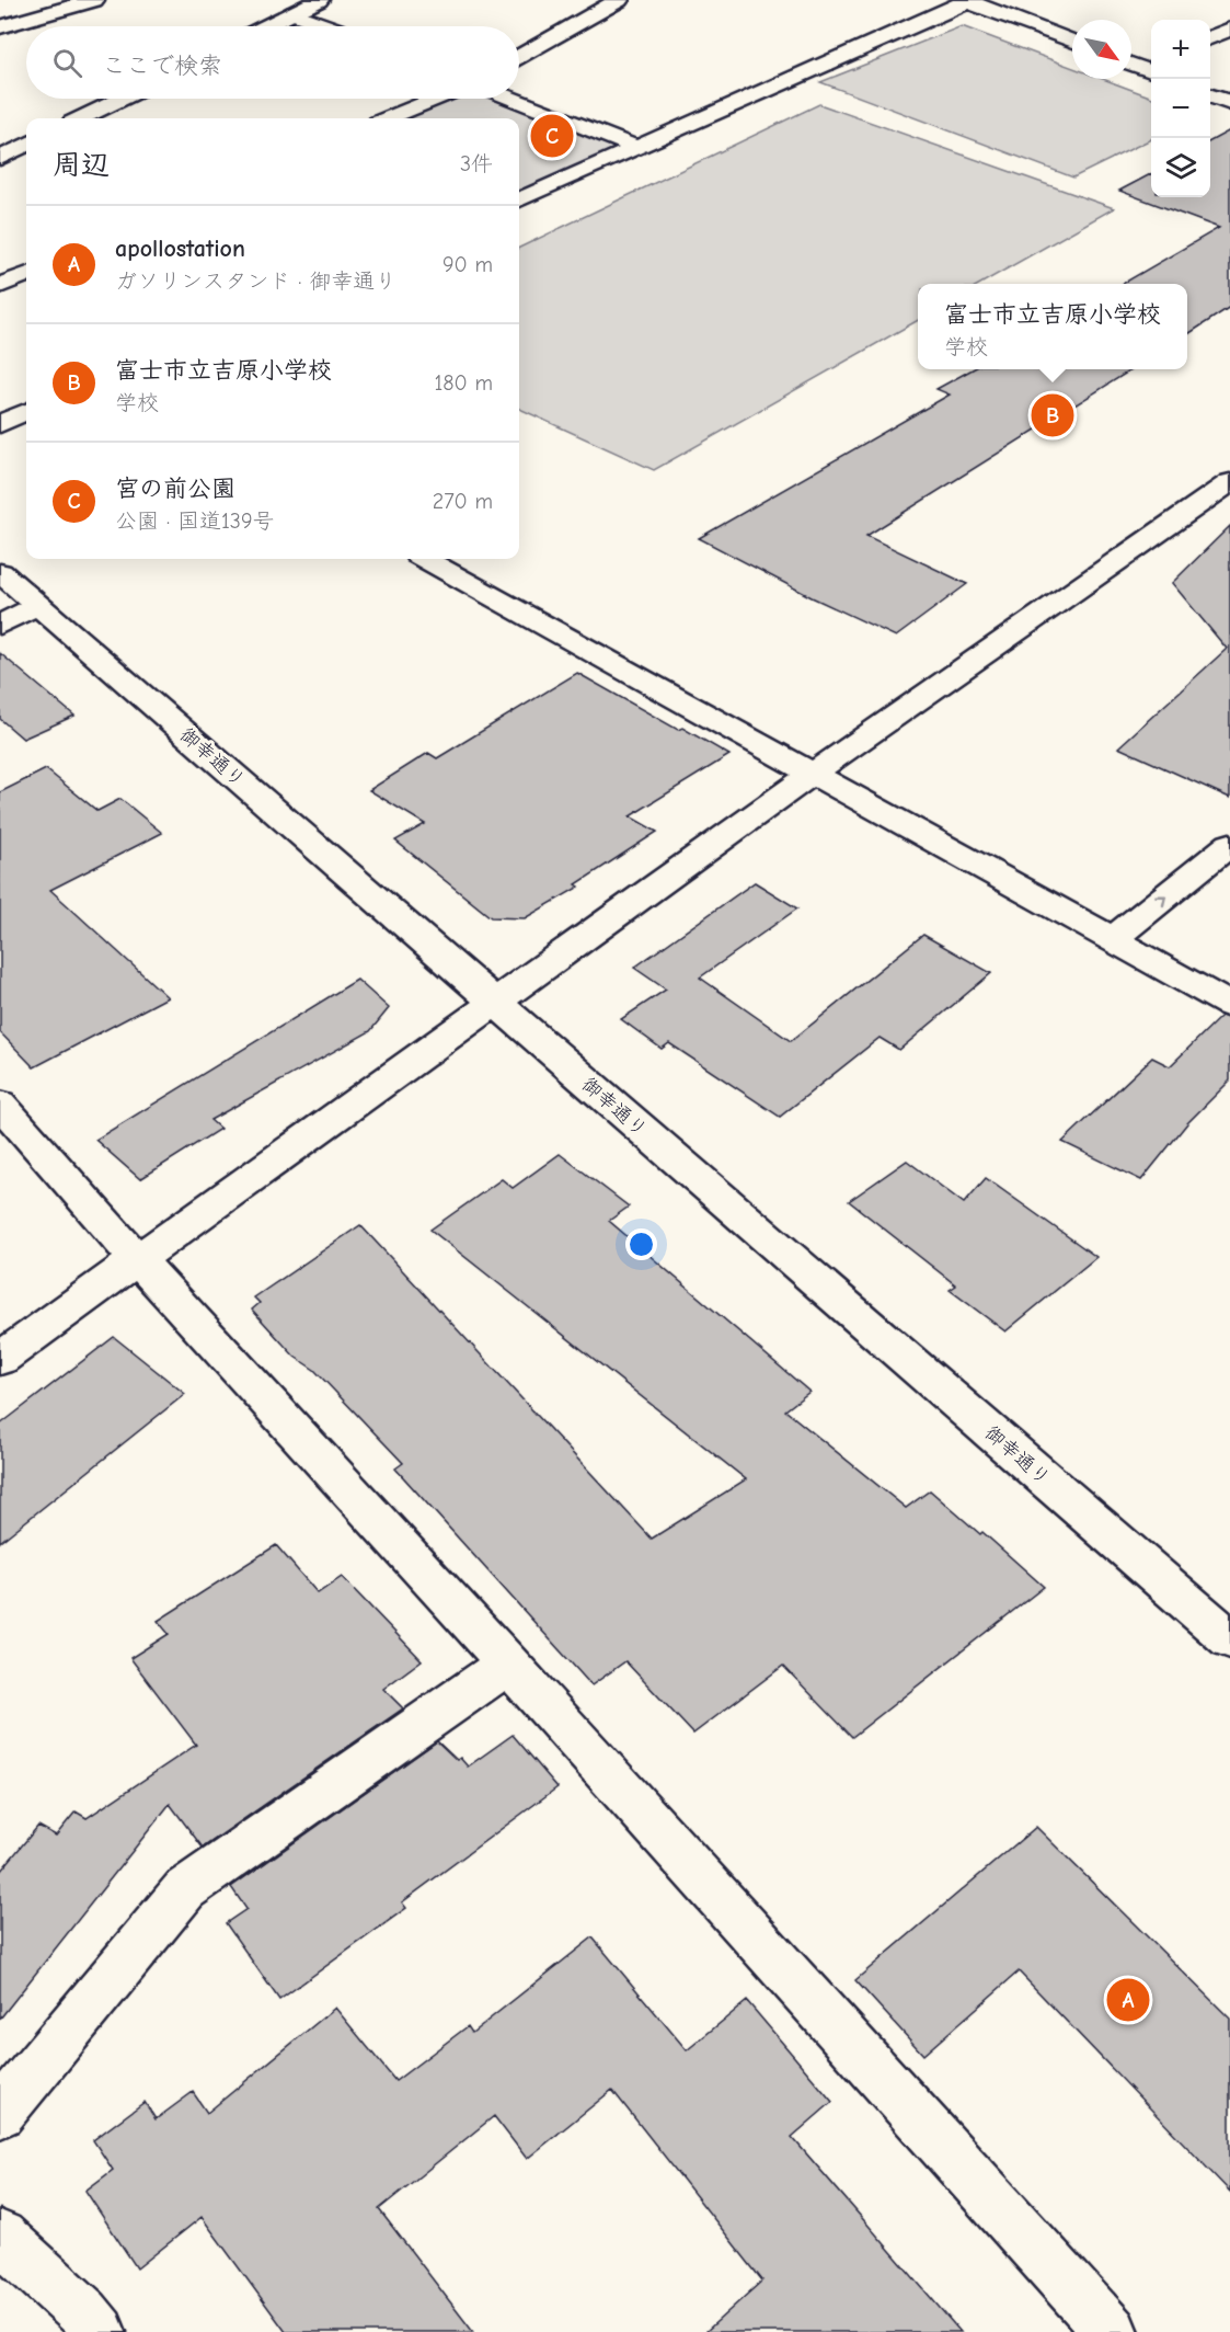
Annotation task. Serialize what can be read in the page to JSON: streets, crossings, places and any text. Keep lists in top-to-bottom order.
{
  "streets": {
    "main road": ["御幸通り"]
  },
  "north": "bottom right",
  "page": {
    "map_buttons": ["+", "−"],
    "search": "ここで検索",
    "pins": ["C", "B", "A"],
    "heading": ["周辺", "3件"],
    "list": [
      {
        "mark": "A",
        "name": "apollostation",
        "note": "ガソリンスタンド · 御幸通り",
        "value": "90 m"
      },
      {
        "mark": "B",
        "name": "富士市立吉原小学校",
        "note": "学校",
        "value": "180 m"
      },
      {
        "mark": "C",
        "name": "宮の前公園",
        "note": "公園 · 国道139号",
        "value": "270 m"
      }
    ],
    "popup": ["富士市立吉原小学校", "学校"]
  }
}
